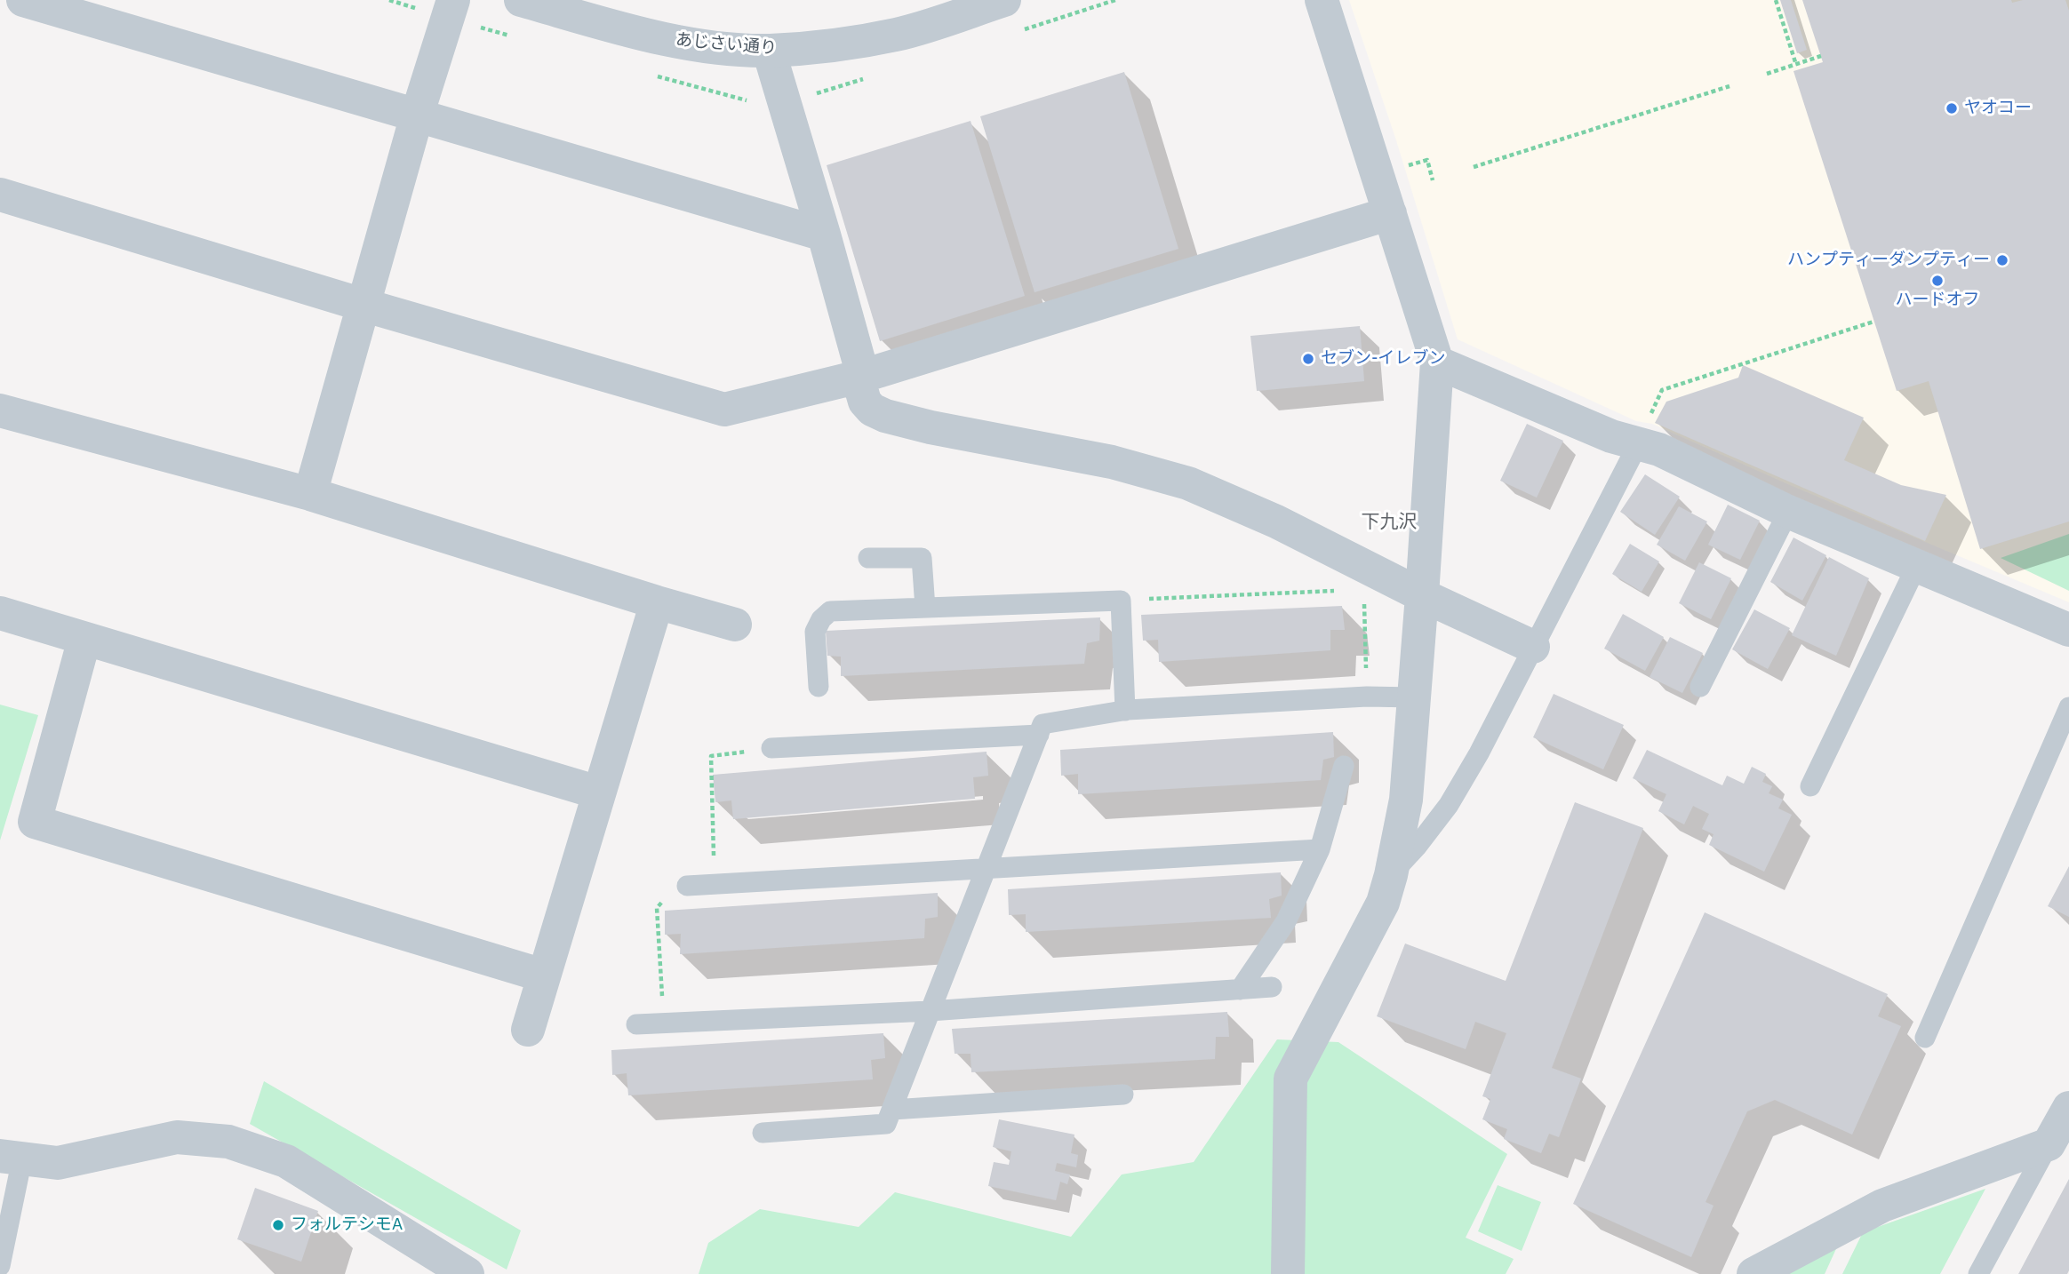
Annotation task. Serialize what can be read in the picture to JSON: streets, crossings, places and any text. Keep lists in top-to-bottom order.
{
  "streets": {
    "street": ["あじさい通り"]
  },
  "districts": ["下九沢"],
  "places": [
    "ヤオコー",
    "ハンプティーダンプティー",
    "ハードオフ",
    "セブン-イレブン",
    "フォルテシモA"
  ]
}
